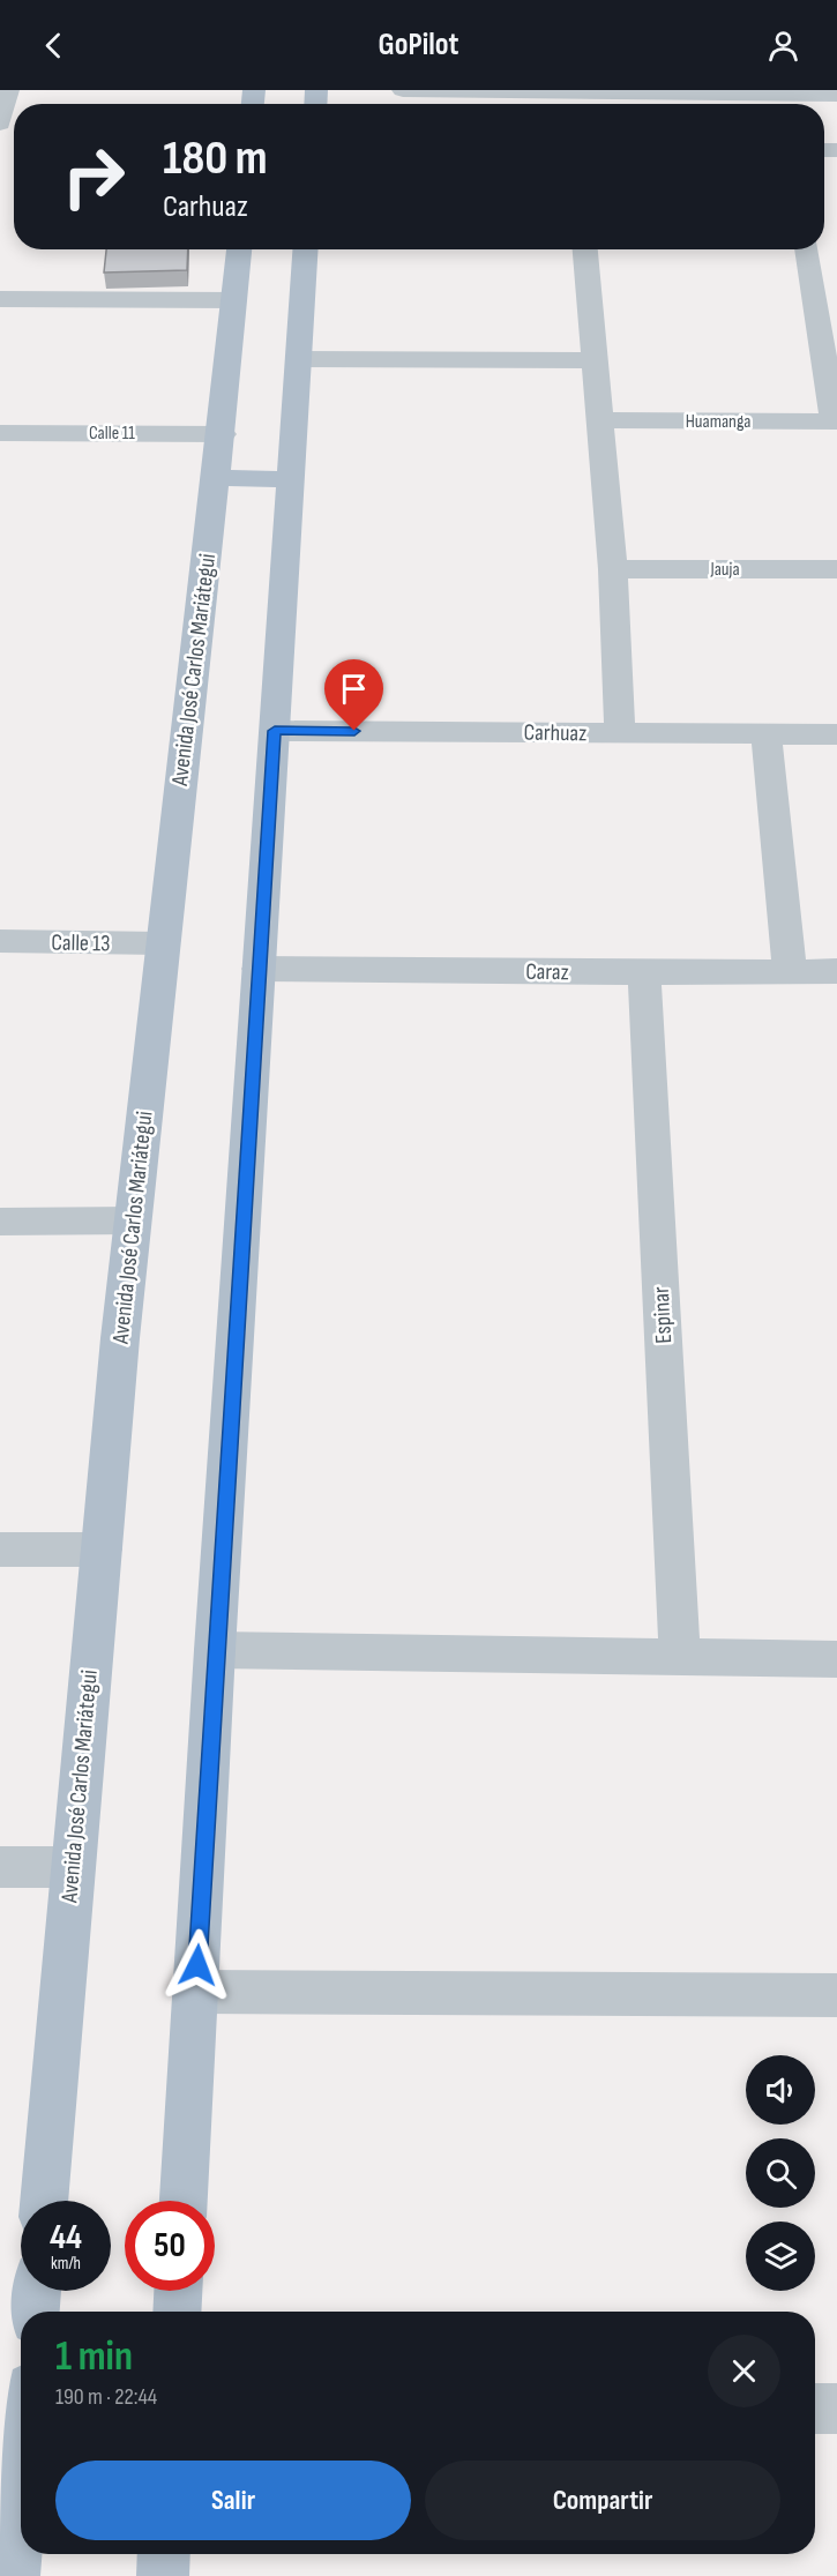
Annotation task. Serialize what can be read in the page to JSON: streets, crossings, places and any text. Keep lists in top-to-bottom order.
{
  "streets": {
    "main road": ["Avenida José Carlos Mariátegui"],
    "street": [
      "Huamanga",
      "Calle 11",
      "Jauja",
      "Carhuaz",
      "Calle 13",
      "Caraz",
      "Espinar"
    ]
  },
  "crossings": [
    ["Calle 11", "Avenida José Carlos Mariátegui"],
    ["Avenida José Carlos Mariátegui", "Calle 13"],
    ["Caraz", "Espinar"]
  ],
  "page": {
    "header": "GoPilot",
    "turn": ["180 m", "Carhuaz"],
    "speed": "44 km/h",
    "limit": "50",
    "heading": ["1 min", "190 m · 22:44"],
    "buttons": ["Salir", "Compartir"]
  }
}
